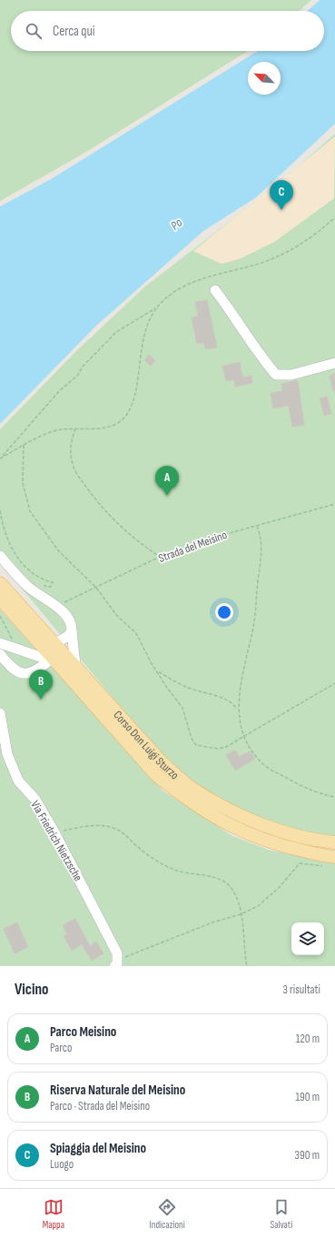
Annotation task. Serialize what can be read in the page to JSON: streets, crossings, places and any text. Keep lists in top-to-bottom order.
{
  "streets": {
    "main road": ["Corso Don Luigi Sturzo"],
    "street": ["Via Friedrich Nietzsche"],
    "path": ["Strada del Meisino"]
  },
  "water": ["Po"],
  "north": "top left",
  "page": {
    "search": "Cerca qui",
    "pins": ["C", "A", "B"],
    "heading": ["Vicino", "3 risultati"],
    "list": [
      {
        "mark": "A",
        "name": "Parco Meisino",
        "note": "Parco",
        "value": "120 m"
      },
      {
        "mark": "B",
        "name": "Riserva Naturale del Meisino",
        "note": "Parco · Strada del Meisino",
        "value": "190 m"
      },
      {
        "mark": "C",
        "name": "Spiaggia del Meisino",
        "note": "Luogo",
        "value": "390 m"
      }
    ],
    "nav": ["Mappa", "Indicazioni", "Salvati"]
  }
}
